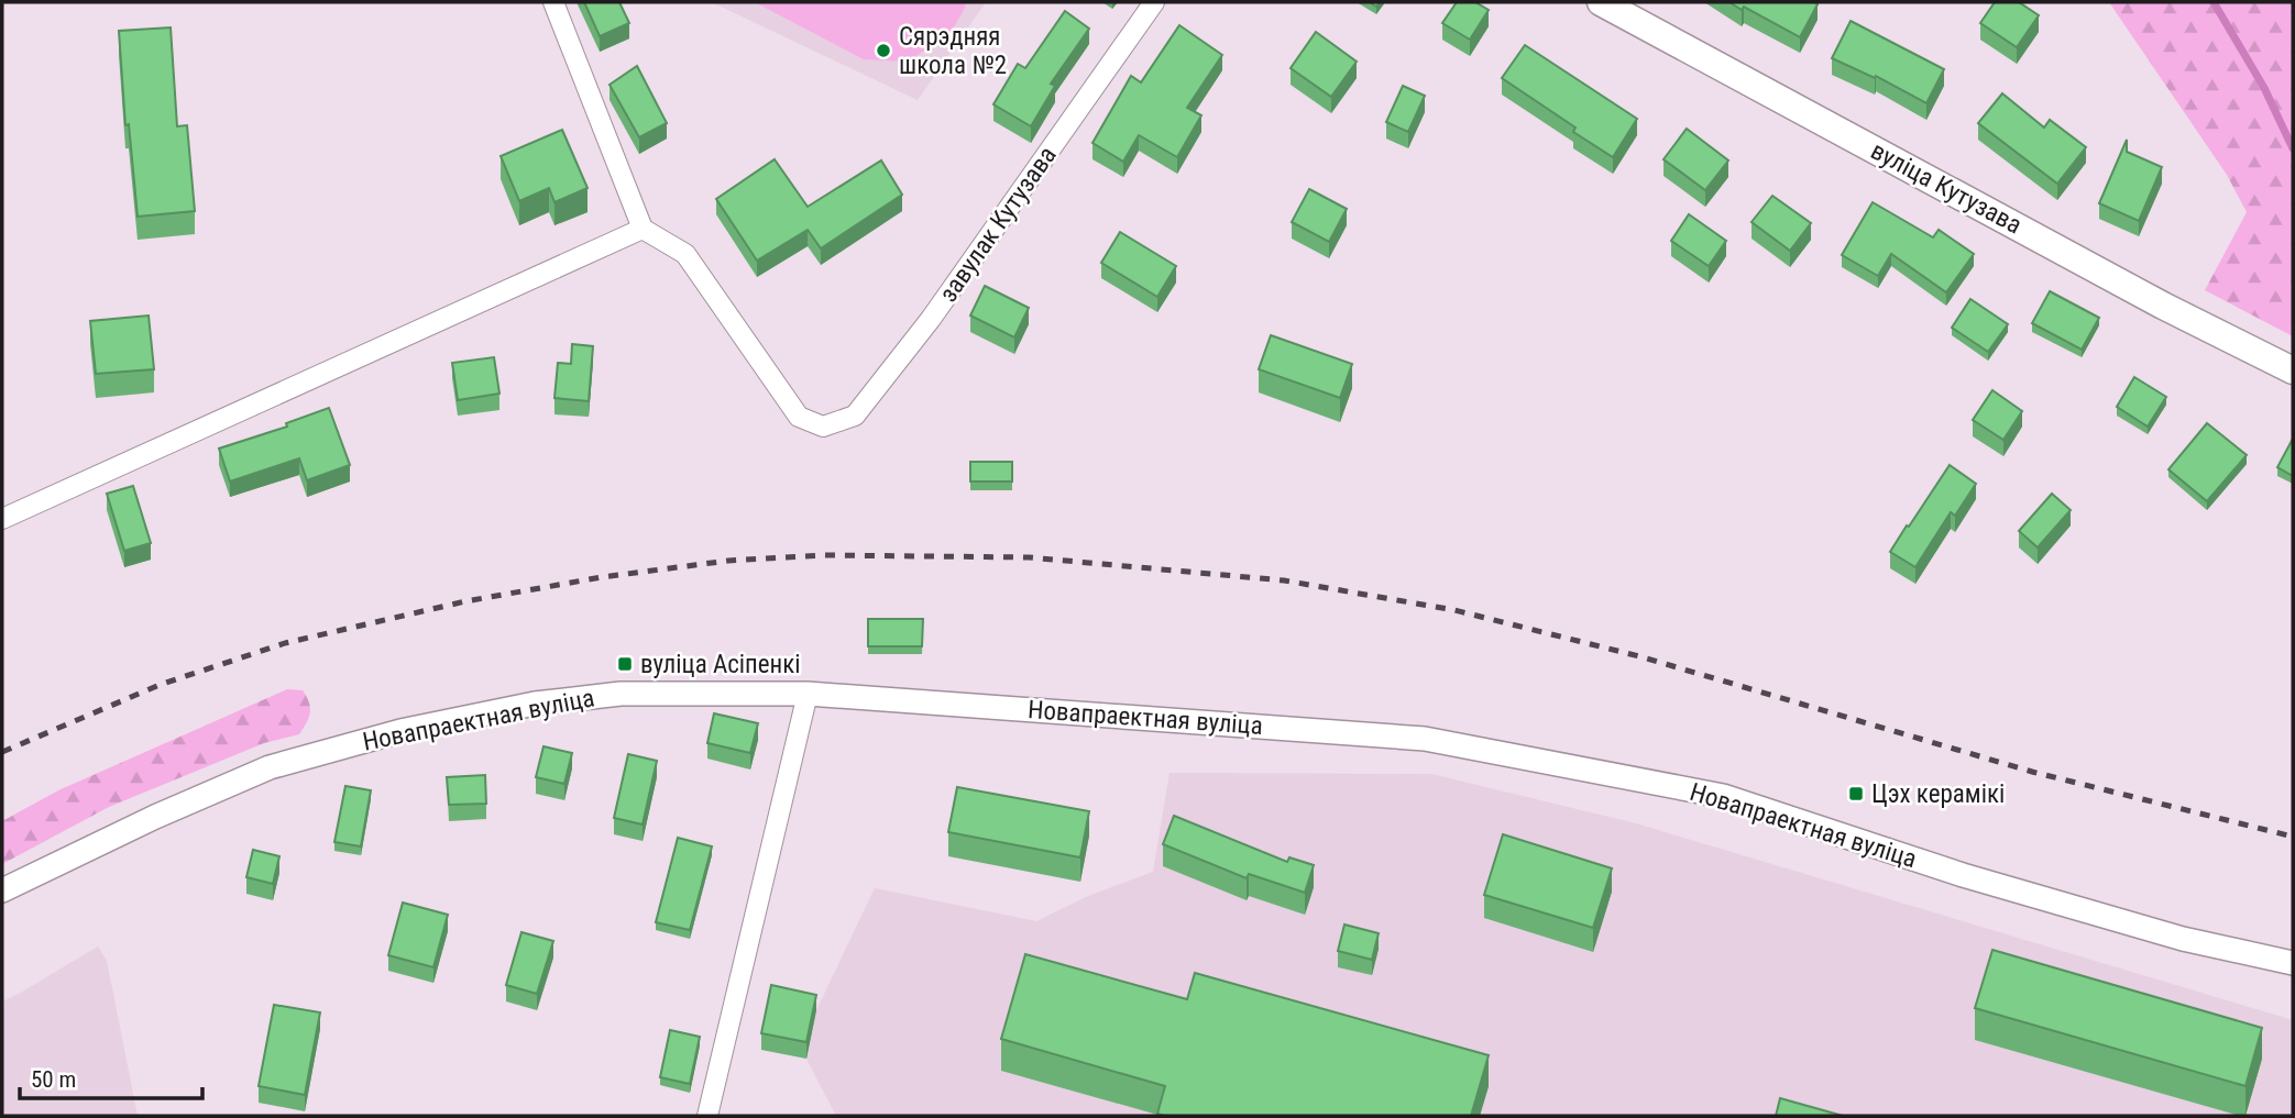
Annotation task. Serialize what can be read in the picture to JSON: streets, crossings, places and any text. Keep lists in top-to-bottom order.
{
  "streets": {
    "main road": ["вуліца Кутузава"],
    "street": ["завулак Кутузава", "Новапраектная вуліца"]
  },
  "places": {
    "other": ["Сярэдняя школа №2"],
    "transit": ["вуліца Асіпенкі", "Цэх керамікі"]
  },
  "scale_bar": "50 m"
}
